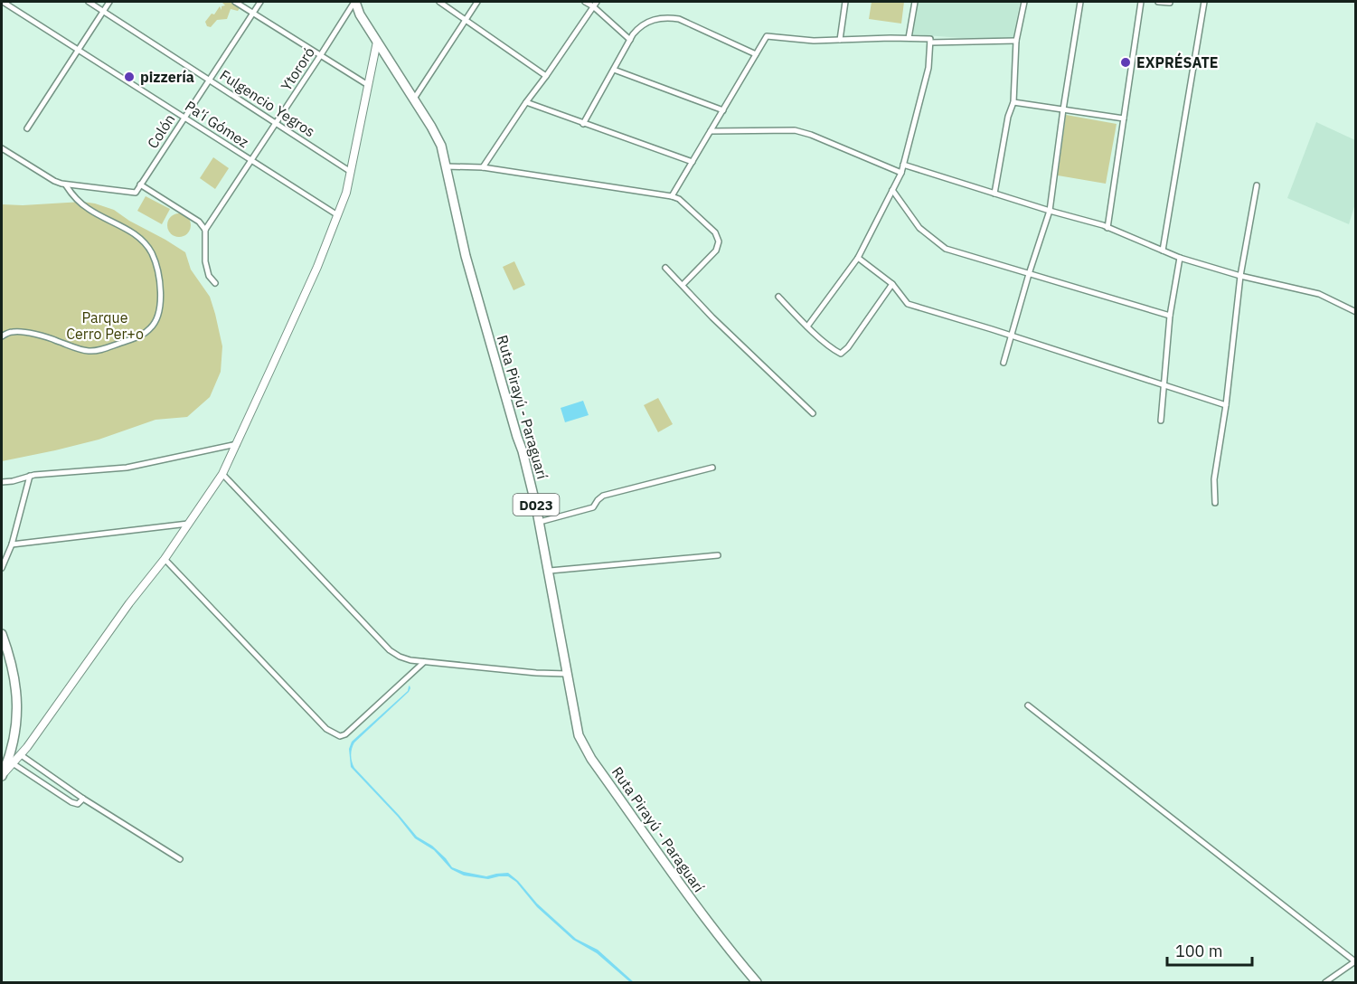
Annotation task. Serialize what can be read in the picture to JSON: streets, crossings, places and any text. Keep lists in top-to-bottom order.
{
  "streets": {
    "main road": ["Ruta Pirayú - Paraguarí", "D023"],
    "street": [
      "Ytororó",
      "Fulgencio Yegros",
      "Pa'í Gómez",
      "Colón"
    ]
  },
  "crossings": [
    ["Ytororó", "Fulgencio Yegros"],
    ["Ytororó", "Pa'í Gómez"],
    ["Ytororó", "Ruta Pirayú - Paraguarí"],
    ["Fulgencio Yegros", "Colón"],
    ["Pa'í Gómez", "Colón"]
  ],
  "parks": ["Parque Cerro Per+o"],
  "places": ["EXPRÉSATE", "pizzería"],
  "scale_bar": "100 m"
}
